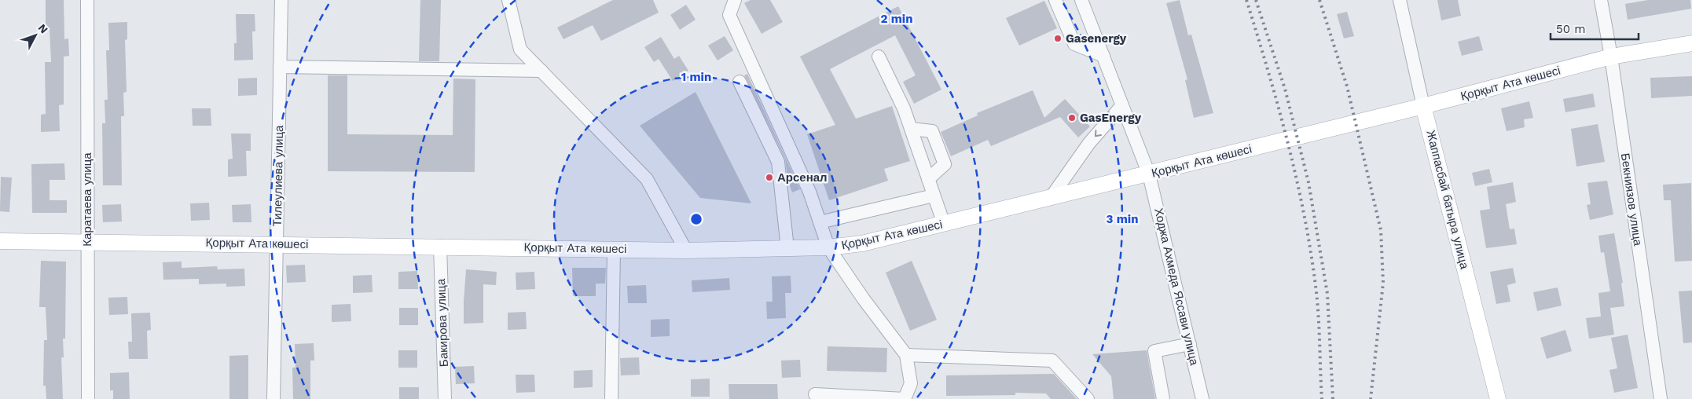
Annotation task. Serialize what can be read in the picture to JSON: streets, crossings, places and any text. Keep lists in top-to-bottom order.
{
  "streets": {
    "main road": ["Қорқыт Ата көшесі", "Жаппасбай батыра улица"],
    "street": [
      "Тилеулиева улица",
      "Каратаева улица",
      "Бекниязов улица",
      "Ходжа Ахмеда Яссави улица",
      "Бакирова улица"
    ]
  },
  "crossings": [
    ["Қорқыт Ата көшесі", "Тилеулиева улица"],
    ["Қорқыт Ата көшесі", "Каратаева улица"],
    ["Қорқыт Ата көшесі", "Жаппасбай батыра улица"],
    ["Қорқыт Ата көшесі", "Бекниязов улица"],
    ["Қорқыт Ата көшесі", "Ходжа Ахмеда Яссави улица"],
    ["Қорқыт Ата көшесі", "Бакирова улица"]
  ],
  "places": ["Gasenergy", "GasEnergy", "Арсенал"],
  "scale_bar": "50 m",
  "north": "top right",
  "rings": ["2 min", "1 min", "3 min"]
}
